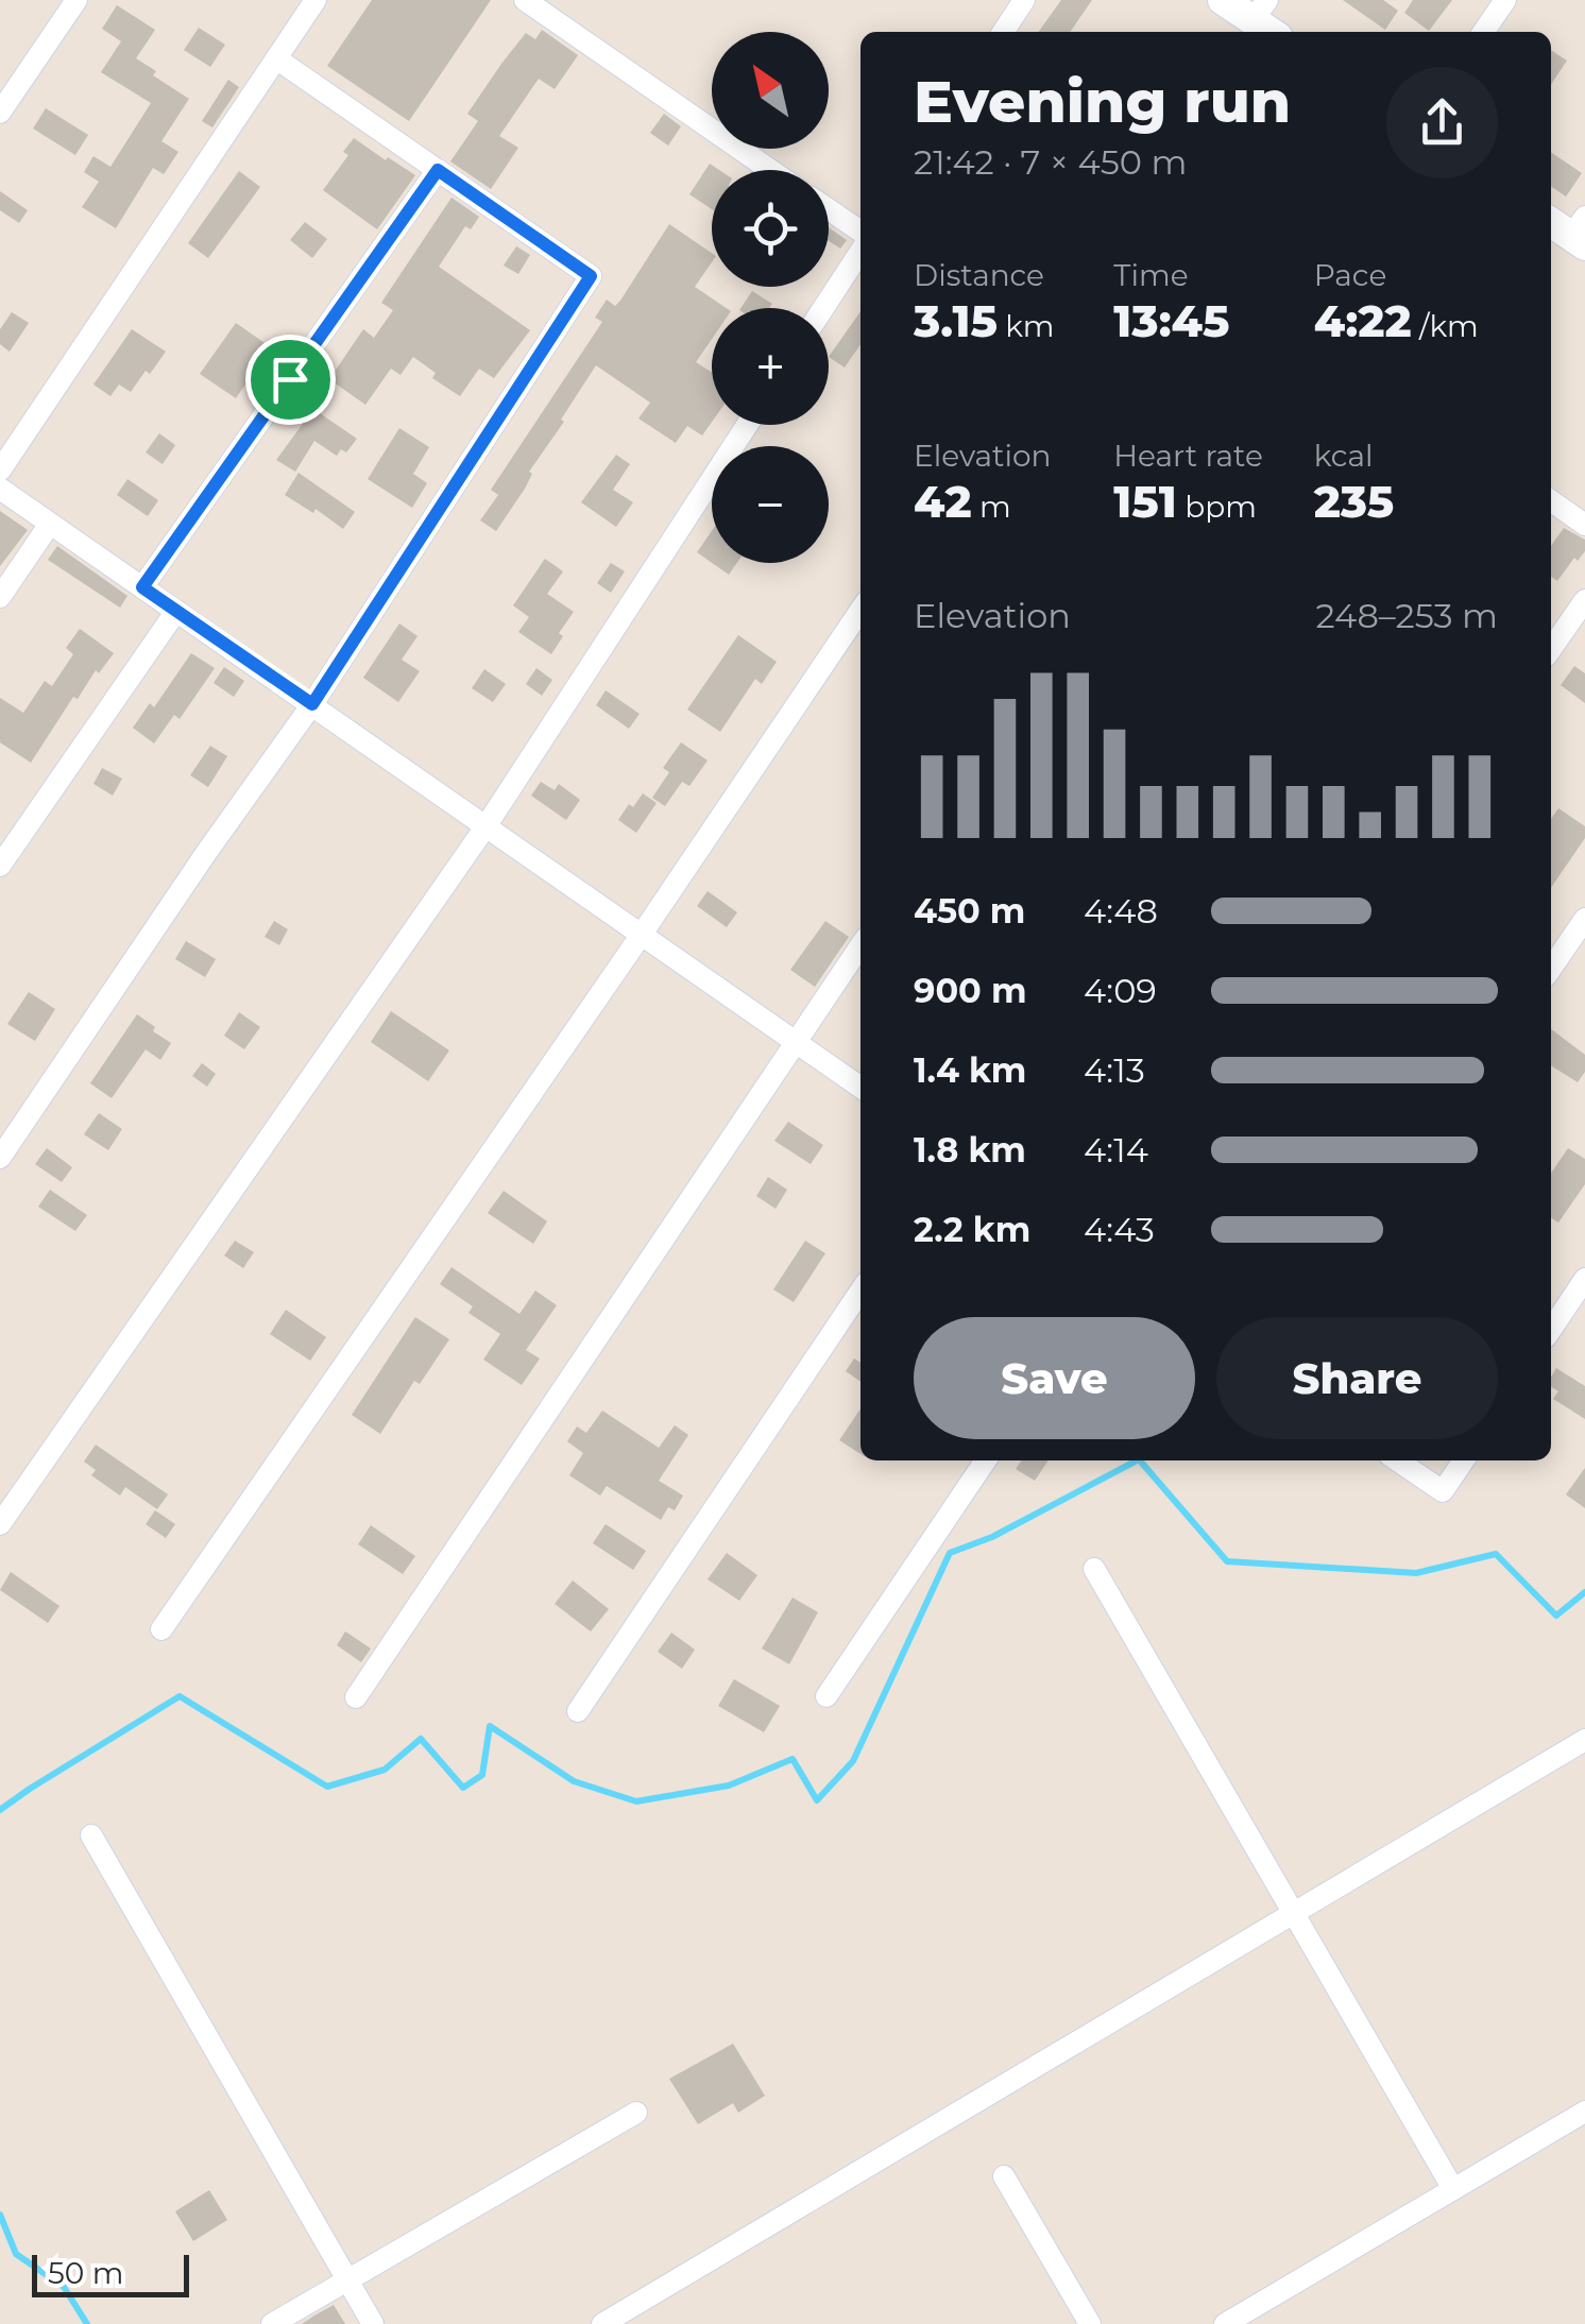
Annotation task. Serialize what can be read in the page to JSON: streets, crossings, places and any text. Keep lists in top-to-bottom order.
{
  "scale_bar": "50 m",
  "north": "top left",
  "page": {
    "map_buttons": ["+", "−"],
    "heading": ["Evening run", "21:42 · 7 × 450 m"],
    "stats": [
      ["Distance", "3.15 km"],
      ["Time", "13:45"],
      ["Pace", "4:22 /km"],
      ["Elevation", "42 m"],
      ["Heart rate", "151 bpm"],
      ["kcal", "235"]
    ],
    "chart": ["Elevation", "248–253 m"],
    "list": [
      {
        "name": "450 m",
        "note": "4:48"
      },
      {
        "name": "900 m",
        "note": "4:09"
      },
      {
        "name": "1.4 km",
        "note": "4:13"
      },
      {
        "name": "1.8 km",
        "note": "4:14"
      },
      {
        "name": "2.2 km",
        "note": "4:43"
      }
    ],
    "buttons": ["Save", "Share"],
    "scale": "50 m"
  }
}
